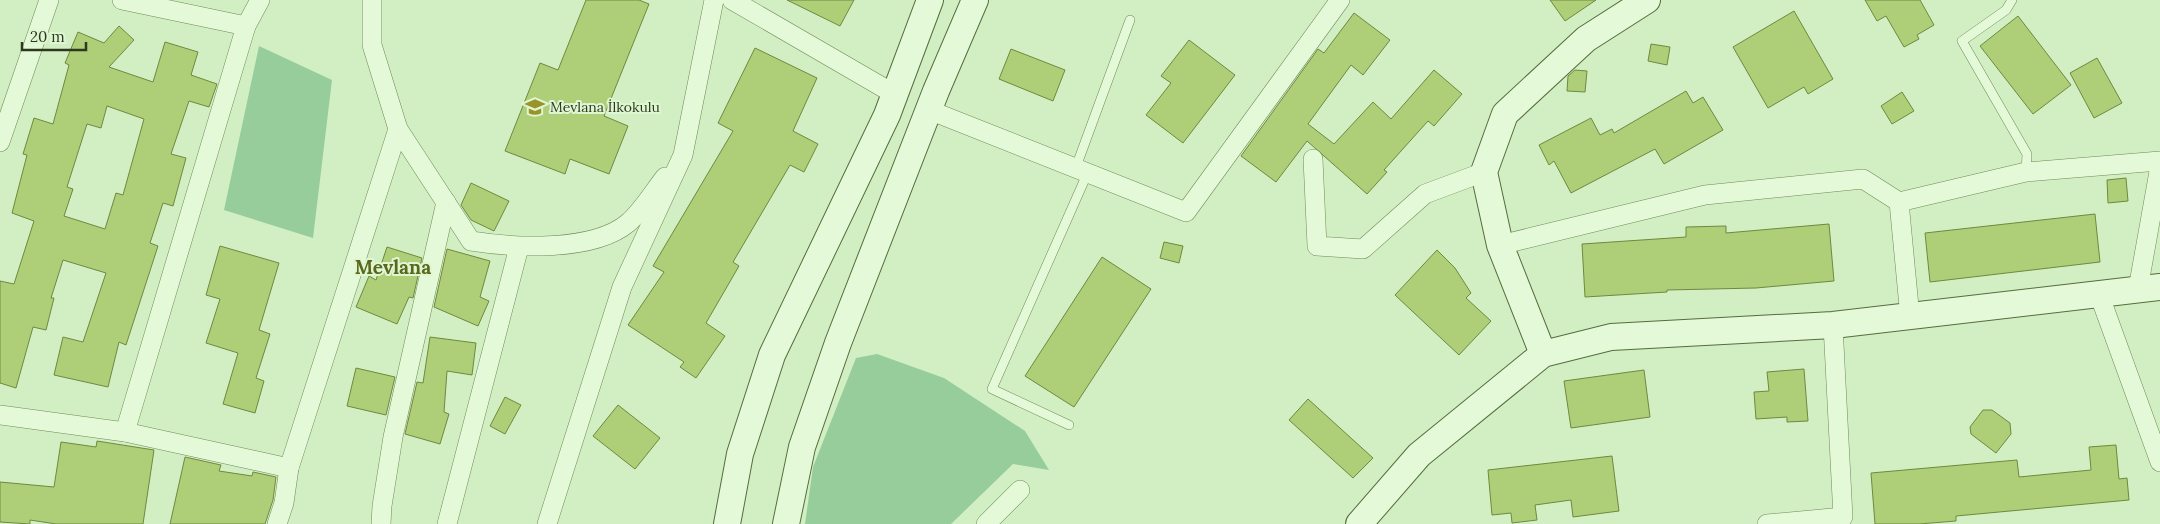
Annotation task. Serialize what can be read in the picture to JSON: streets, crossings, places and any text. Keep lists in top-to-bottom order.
{
  "districts": ["Mevlana"],
  "places": {
    "school or university": ["Mevlana İlkokulu"]
  },
  "scale_bar": "20 m"
}
